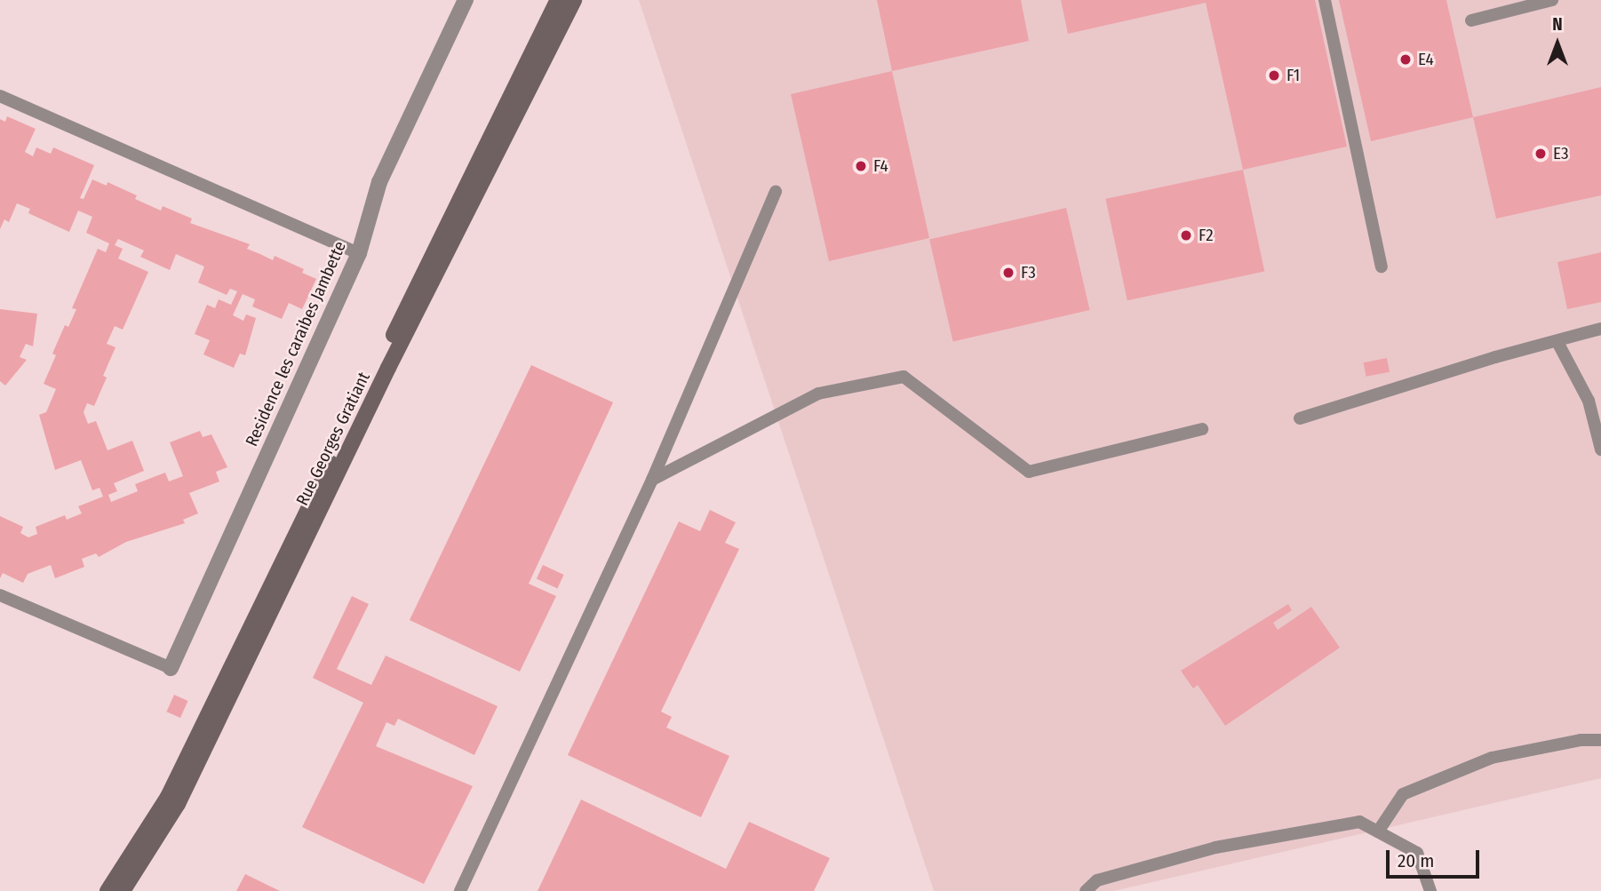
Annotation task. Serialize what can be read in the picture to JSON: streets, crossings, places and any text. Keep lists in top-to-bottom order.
{
  "streets": {
    "main road": ["Rue Georges Gratiant"],
    "street": ["Residence les caraibes Jambette"]
  },
  "places": [
    "E4",
    "F1",
    "E3",
    "F4",
    "F2",
    "F3"
  ],
  "scale_bar": "20 m",
  "north": "top"
}
